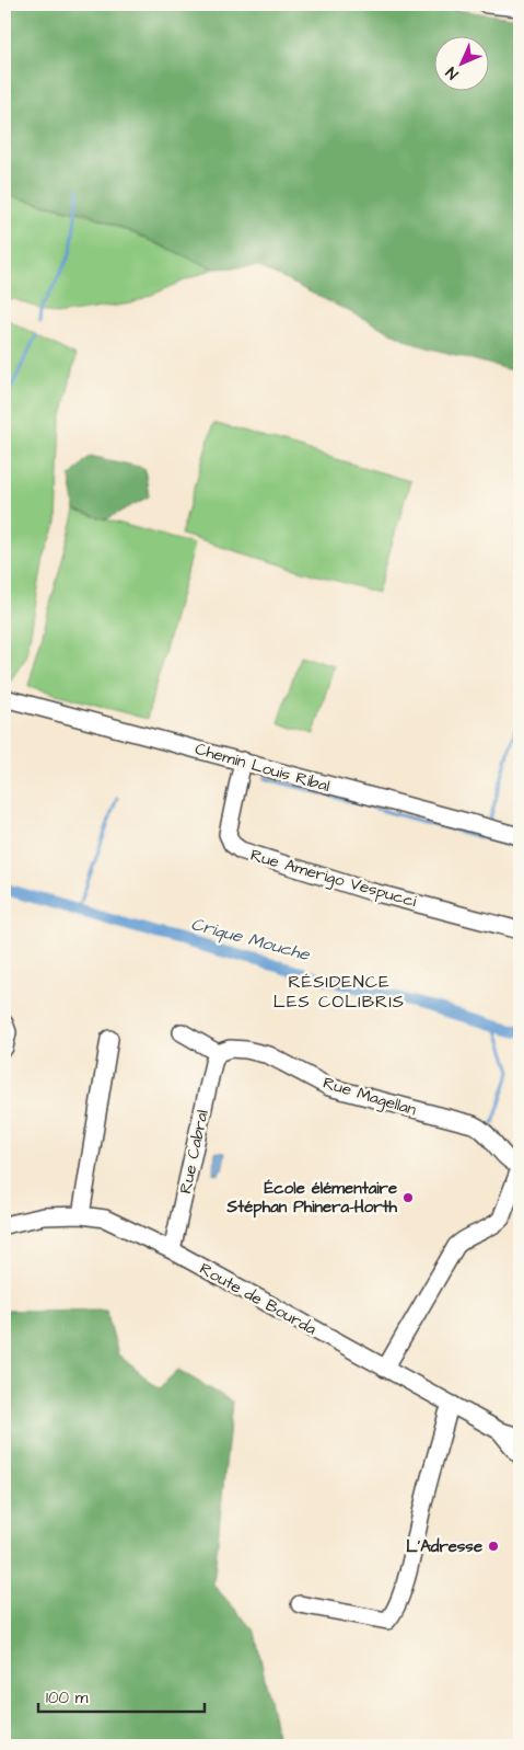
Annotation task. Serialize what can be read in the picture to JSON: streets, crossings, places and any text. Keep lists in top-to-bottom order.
{
  "streets": {
    "street": [
      "Chemin Louis Ribal",
      "Rue Amerigo Vespucci",
      "Rue Magellan",
      "Rue Cabral",
      "Route de Bourda"
    ]
  },
  "crossings": [
    ["Chemin Louis Ribal", "Rue Amerigo Vespucci"],
    ["Rue Magellan", "Rue Cabral"],
    ["Rue Cabral", "Route de Bourda"]
  ],
  "districts": ["RÉSIDENCE LES COLIBRIS"],
  "water": ["Crique Mouche"],
  "places": ["École élémentaire Stéphan Phinera-Horth", "L'Adresse"],
  "scale_bar": "100 m",
  "north": "bottom left"
}
